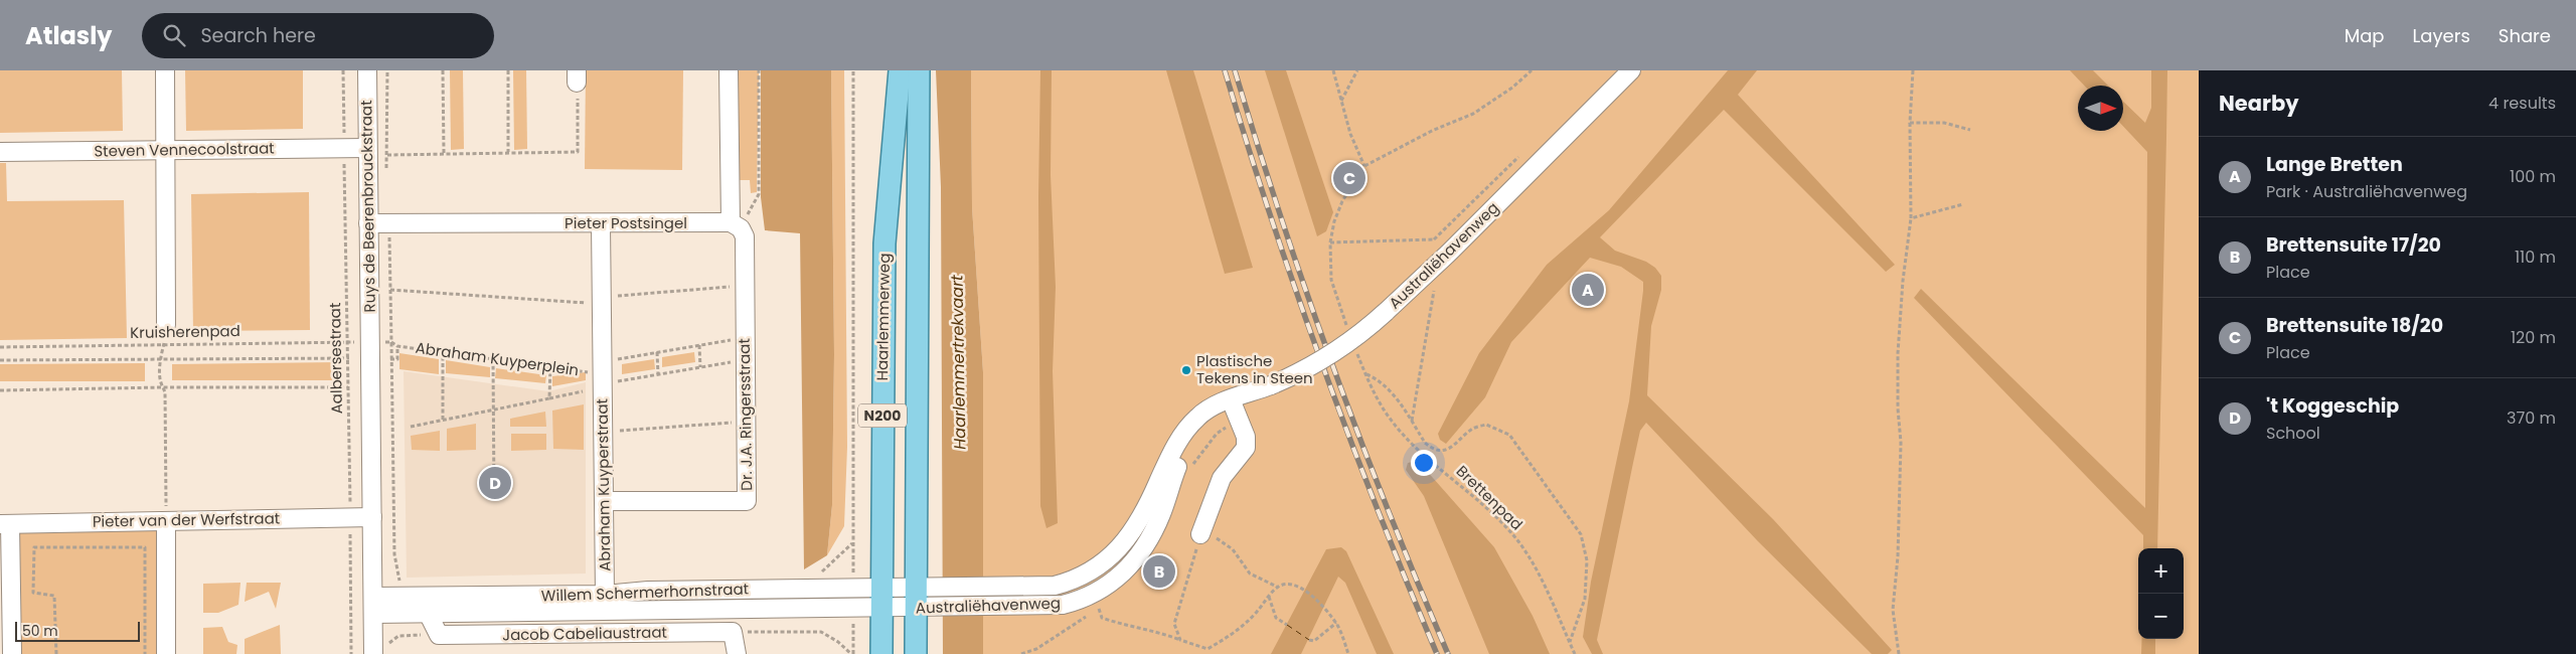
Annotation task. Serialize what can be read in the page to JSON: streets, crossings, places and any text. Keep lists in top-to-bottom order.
{
  "streets": {
    "main road": ["Haarlemmerweg", "N200"],
    "street": [
      "Steven Vennecoolstraat",
      "Ruys de Beerenbrouckstraat",
      "Pieter Postsingel",
      "Australiëhavenweg",
      "Dr. J.A. Ringersstraat",
      "Abraham Kuyperstraat",
      "Pieter van der Werfstraat",
      "Willem Schermerhornstraat",
      "Jacob Cabeliaustraat"
    ],
    "path": [
      "Kruisherenpad",
      "Aalbersestraat",
      "Abraham Kuyperplein",
      "Brettenpad"
    ]
  },
  "crossings": [
    ["Steven Vennecoolstraat", "Ruys de Beerenbrouckstraat"],
    ["Steven Vennecoolstraat", "Aalbersestraat"],
    ["Ruys de Beerenbrouckstraat", "Pieter Postsingel"],
    ["Ruys de Beerenbrouckstraat", "Kruisherenpad"],
    ["Pieter Postsingel", "Dr. J.A. Ringersstraat"],
    ["Pieter Postsingel", "Abraham Kuyperstraat"],
    ["Australiëhavenweg", "N200"],
    ["Australiëhavenweg", "Willem Schermerhornstraat"],
    ["Haarlemmerweg", "Willem Schermerhornstraat"],
    ["Kruisherenpad", "Aalbersestraat"],
    ["Aalbersestraat", "Pieter van der Werfstraat"],
    ["Abraham Kuyperplein", "Abraham Kuyperstraat"],
    ["Dr. J.A. Ringersstraat", "Abraham Kuyperstraat"],
    ["N200", "Willem Schermerhornstraat"],
    ["Abraham Kuyperstraat", "Willem Schermerhornstraat"]
  ],
  "water": ["Haarlemmertrekvaart"],
  "places": ["Plastische Tekens in Steen"],
  "scale_bar": "50 m",
  "north": "right",
  "page": {
    "header": "Atlasly",
    "search": "Search here",
    "nav": ["Map", "Layers", "Share"],
    "heading": ["Nearby", "4 results"],
    "list": [
      {
        "mark": "A",
        "name": "Lange Bretten",
        "note": "Park · Australiëhavenweg",
        "value": "100 m"
      },
      {
        "mark": "B",
        "name": "Brettensuite 17/20",
        "note": "Place",
        "value": "110 m"
      },
      {
        "mark": "C",
        "name": "Brettensuite 18/20",
        "note": "Place",
        "value": "120 m"
      },
      {
        "mark": "D",
        "name": "'t Koggeschip",
        "note": "School",
        "value": "370 m"
      }
    ],
    "pins": [
      "C",
      "A",
      "D",
      "B"
    ],
    "map_buttons": ["+", "−"],
    "scale": "50 m"
  }
}
